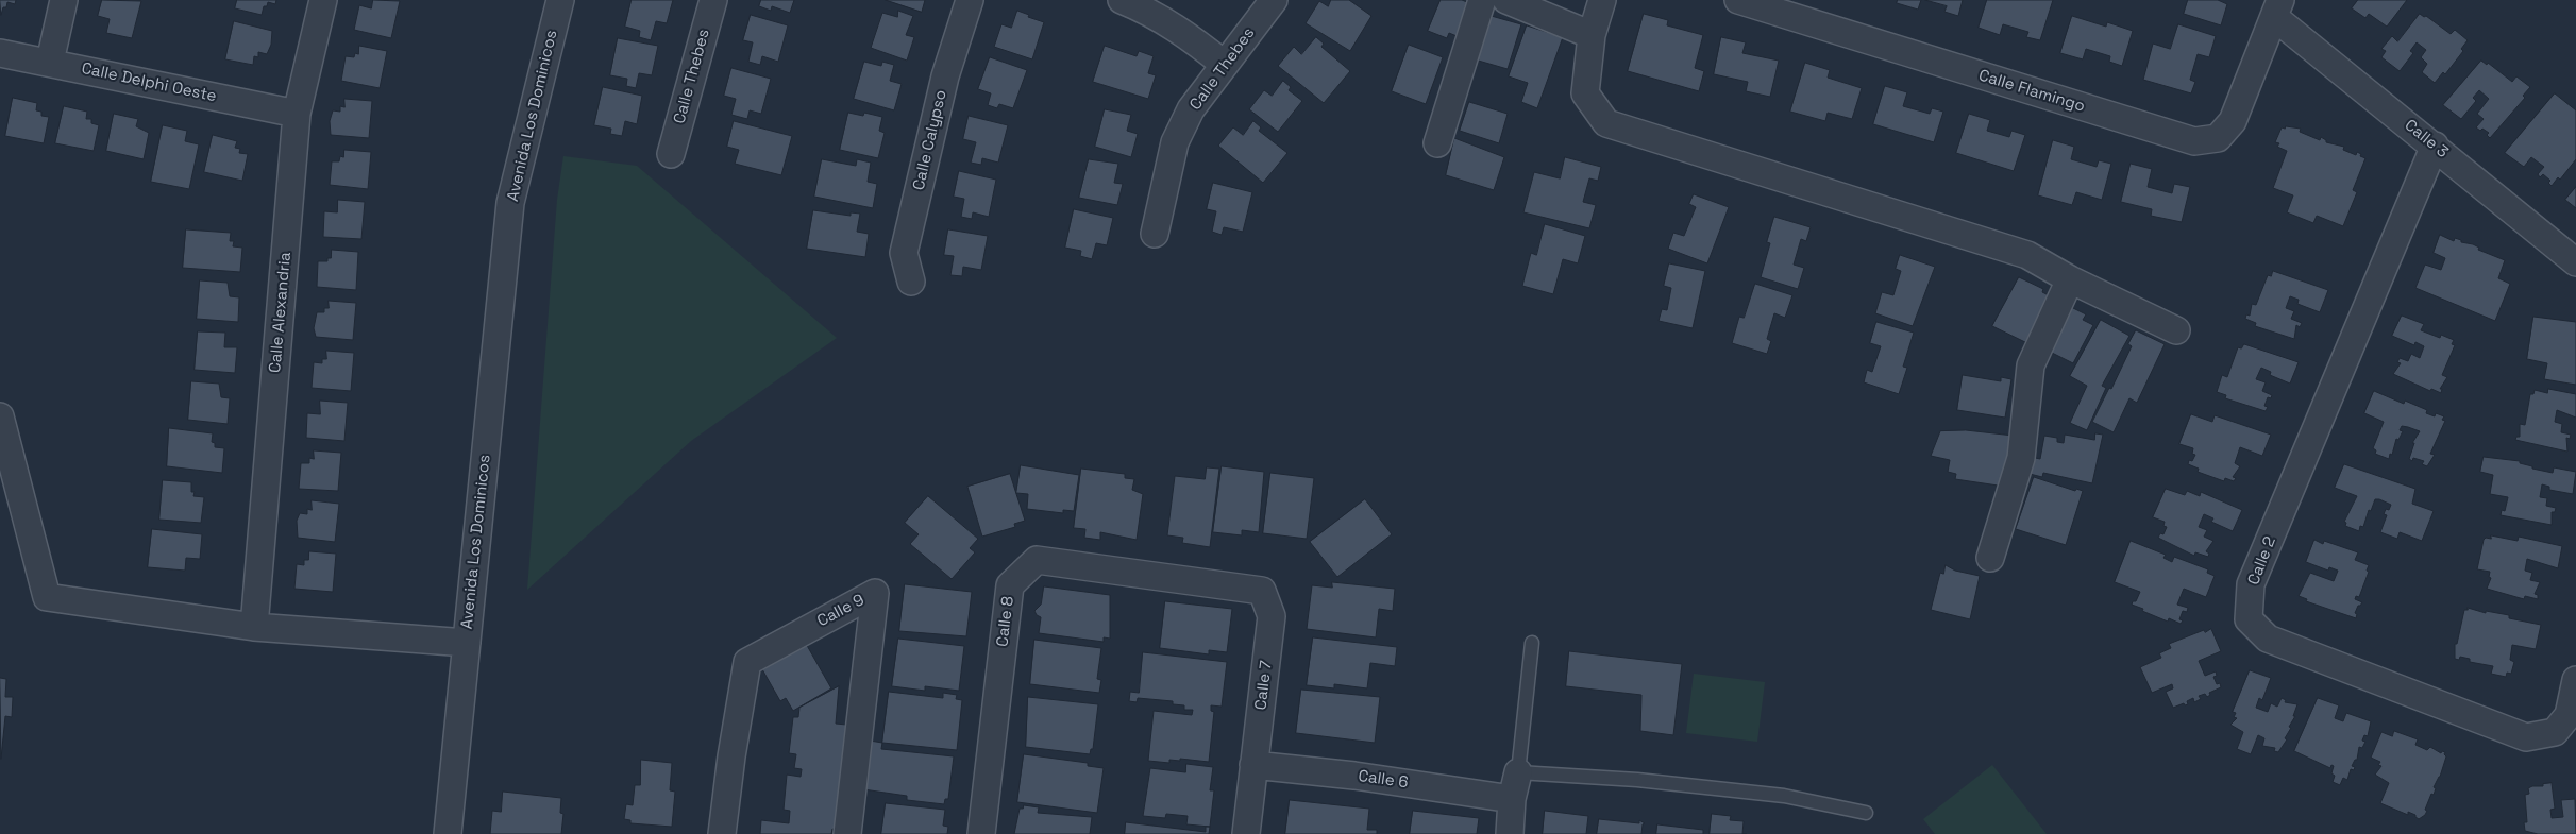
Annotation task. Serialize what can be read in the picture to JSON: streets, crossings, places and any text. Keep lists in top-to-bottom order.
{
  "streets": {
    "street": [
      "Calle Thebes",
      "Calle Delphi Oeste",
      "Calle Flamingo",
      "Avenida Los Dominicos",
      "Calle 3",
      "Calle Calypso",
      "Calle Alexandria",
      "Calle 2",
      "Calle 9",
      "Calle 8",
      "Calle 7",
      "Calle 6"
    ]
  },
  "crossings": [
    ["Calle Delphi Oeste", "Calle Alexandria"],
    ["Calle Flamingo", "Calle 3"],
    ["Avenida Los Dominicos", "Calle Alexandria"],
    ["Calle 3", "Calle 2"],
    ["Calle 8", "Calle 7"],
    ["Calle 7", "Calle 6"]
  ]
}
